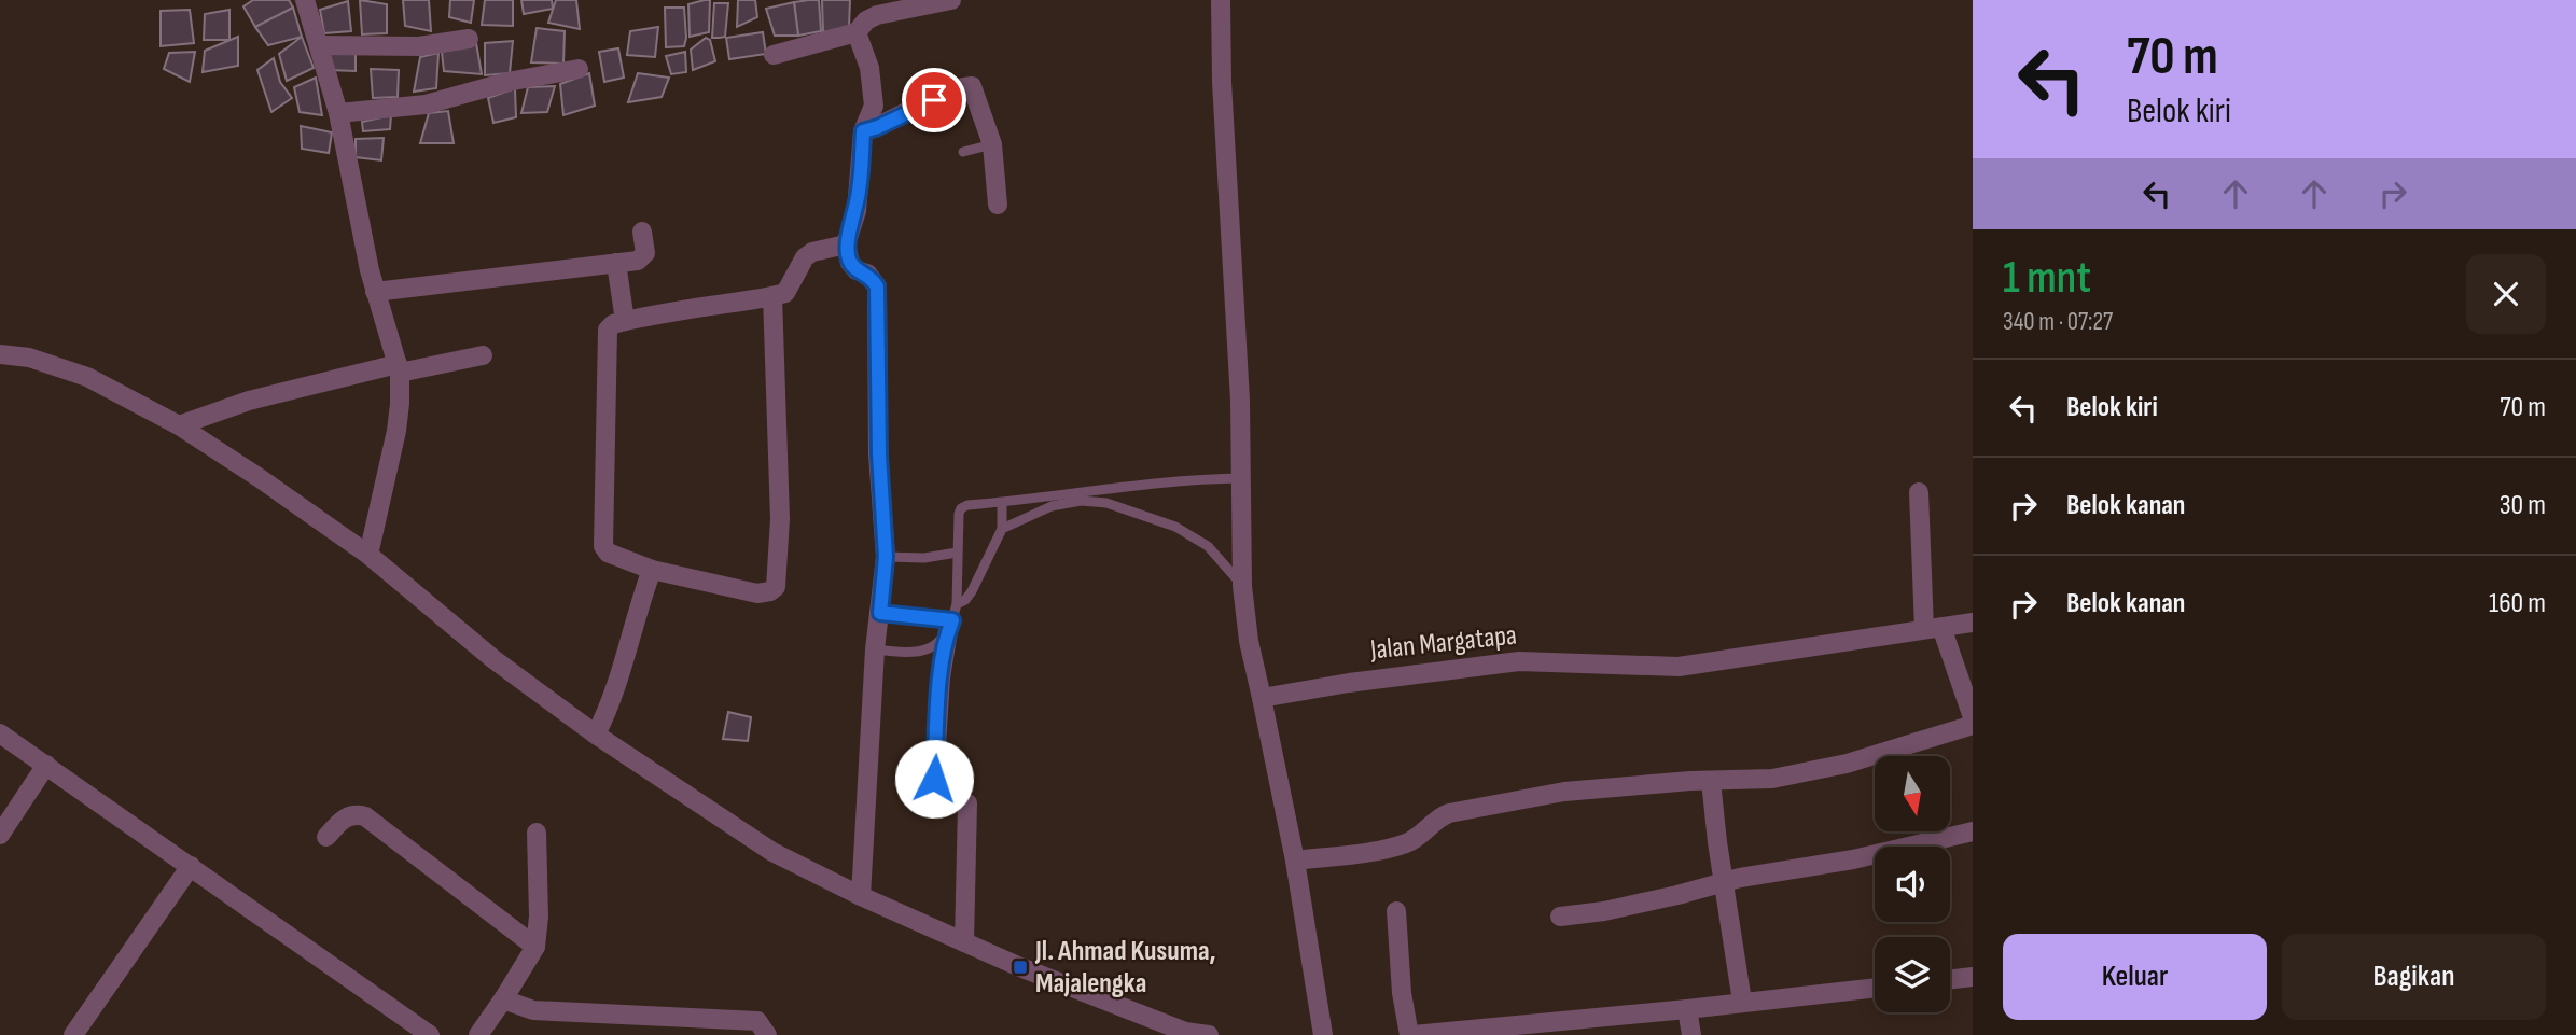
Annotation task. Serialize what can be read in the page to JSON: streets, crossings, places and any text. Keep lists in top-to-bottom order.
{
  "streets": {
    "street": ["Jalan Margatapa"]
  },
  "places": {
    "transit": ["Jl. Ahmad Kusuma, Majalengka"]
  },
  "north": "bottom",
  "page": {
    "turn": ["70 m", "Belok kiri"],
    "heading": ["1 mnt", "340 m · 07:27"],
    "list": [
      {
        "name": "Belok kiri",
        "value": "70 m"
      },
      {
        "name": "Belok kanan",
        "value": "30 m"
      },
      {
        "name": "Belok kanan",
        "value": "160 m"
      }
    ],
    "buttons": ["Keluar", "Bagikan"]
  }
}
